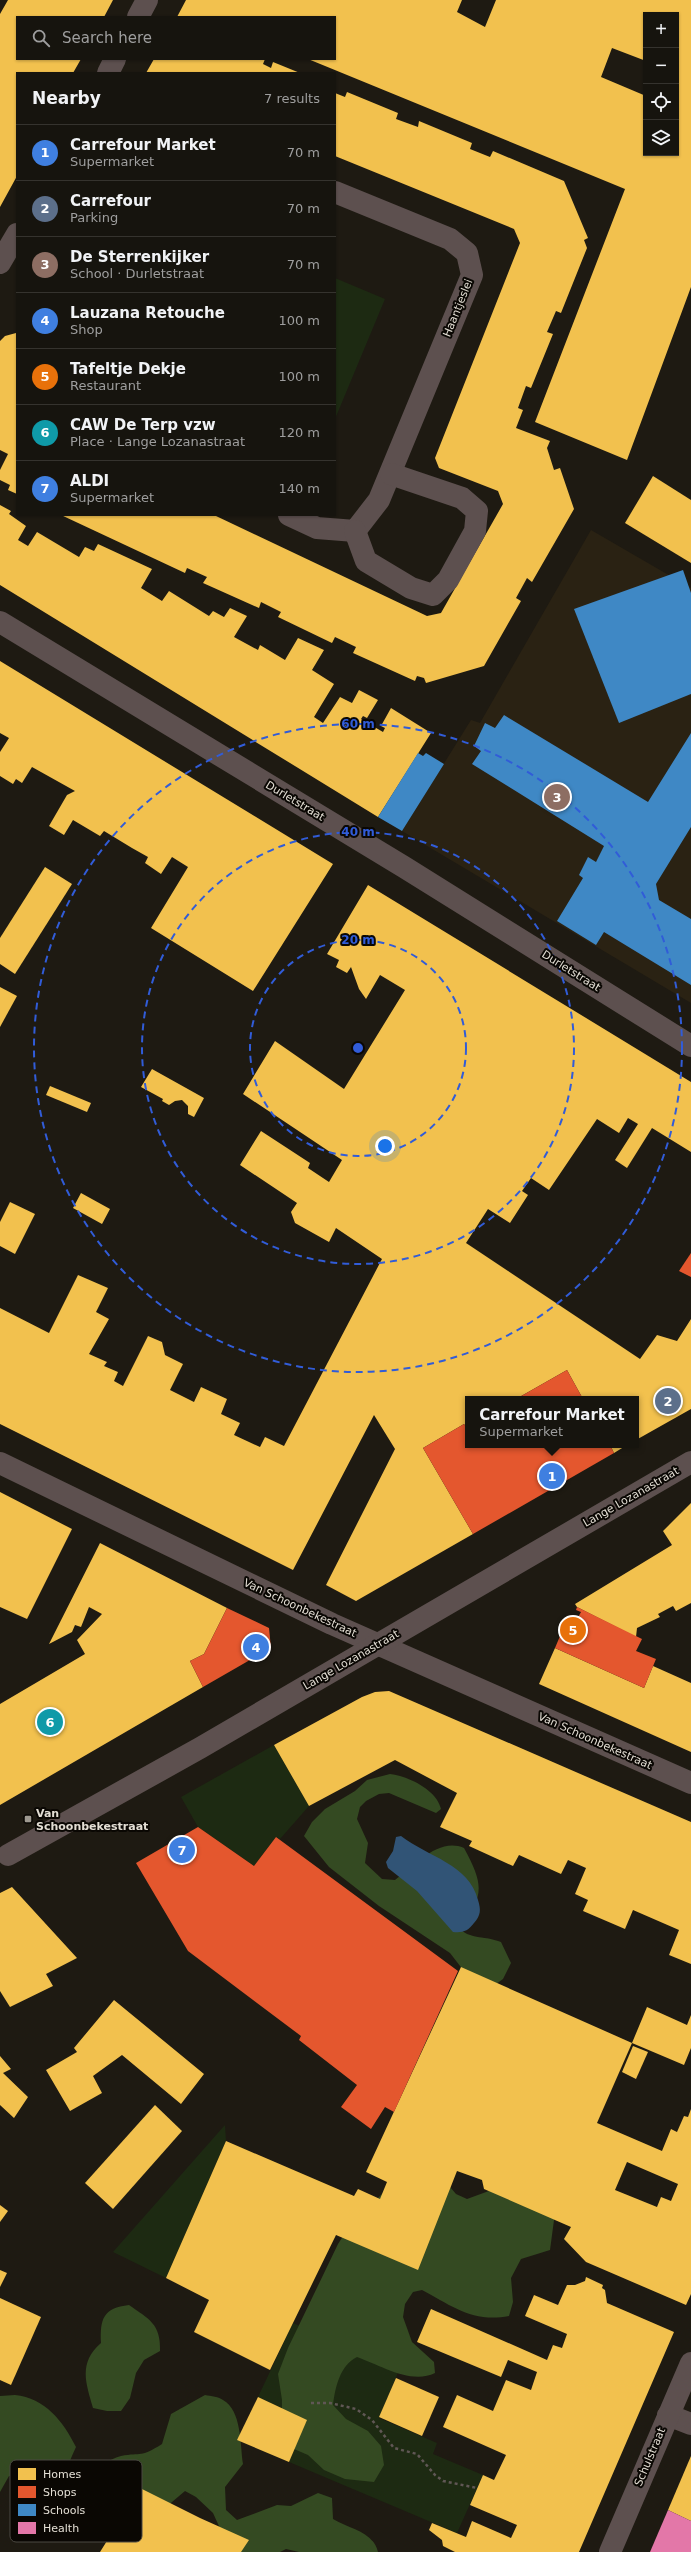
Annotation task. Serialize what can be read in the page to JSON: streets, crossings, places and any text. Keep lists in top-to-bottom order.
{
  "streets": {
    "street": [
      "Haantjeslei",
      "Durletstraat",
      "Lange Lozanastraat",
      "Van Schoonbekestraat",
      "Schulstraat"
    ]
  },
  "crossings": [
    ["Lange Lozanastraat", "Van Schoonbekestraat"]
  ],
  "places": {
    "transit": ["Van Schoonbekestraat"]
  },
  "legend": [
    "Homes",
    "Shops",
    "Schools",
    "Health"
  ],
  "page": {
    "map_buttons": ["+", "−"],
    "search": "Search here",
    "heading": ["Nearby", "7 results"],
    "list": [
      {
        "mark": "1",
        "name": "Carrefour Market",
        "note": "Supermarket",
        "value": "70 m"
      },
      {
        "mark": "2",
        "name": "Carrefour",
        "note": "Parking",
        "value": "70 m"
      },
      {
        "mark": "3",
        "name": "De Sterrenkijker",
        "note": "School · Durletstraat",
        "value": "70 m"
      },
      {
        "mark": "4",
        "name": "Lauzana Retouche",
        "note": "Shop",
        "value": "100 m"
      },
      {
        "mark": "5",
        "name": "Tafeltje Dekje",
        "note": "Restaurant",
        "value": "100 m"
      },
      {
        "mark": "6",
        "name": "CAW De Terp vzw",
        "note": "Place · Lange Lozanastraat",
        "value": "120 m"
      },
      {
        "mark": "7",
        "name": "ALDI",
        "note": "Supermarket",
        "value": "140 m"
      }
    ],
    "pins": [
      "3",
      "2",
      "1",
      "5",
      "4",
      "6",
      "7"
    ],
    "popup": ["Carrefour Market", "Supermarket"]
  },
  "rings": ["60 m", "40 m", "20 m"]
}
